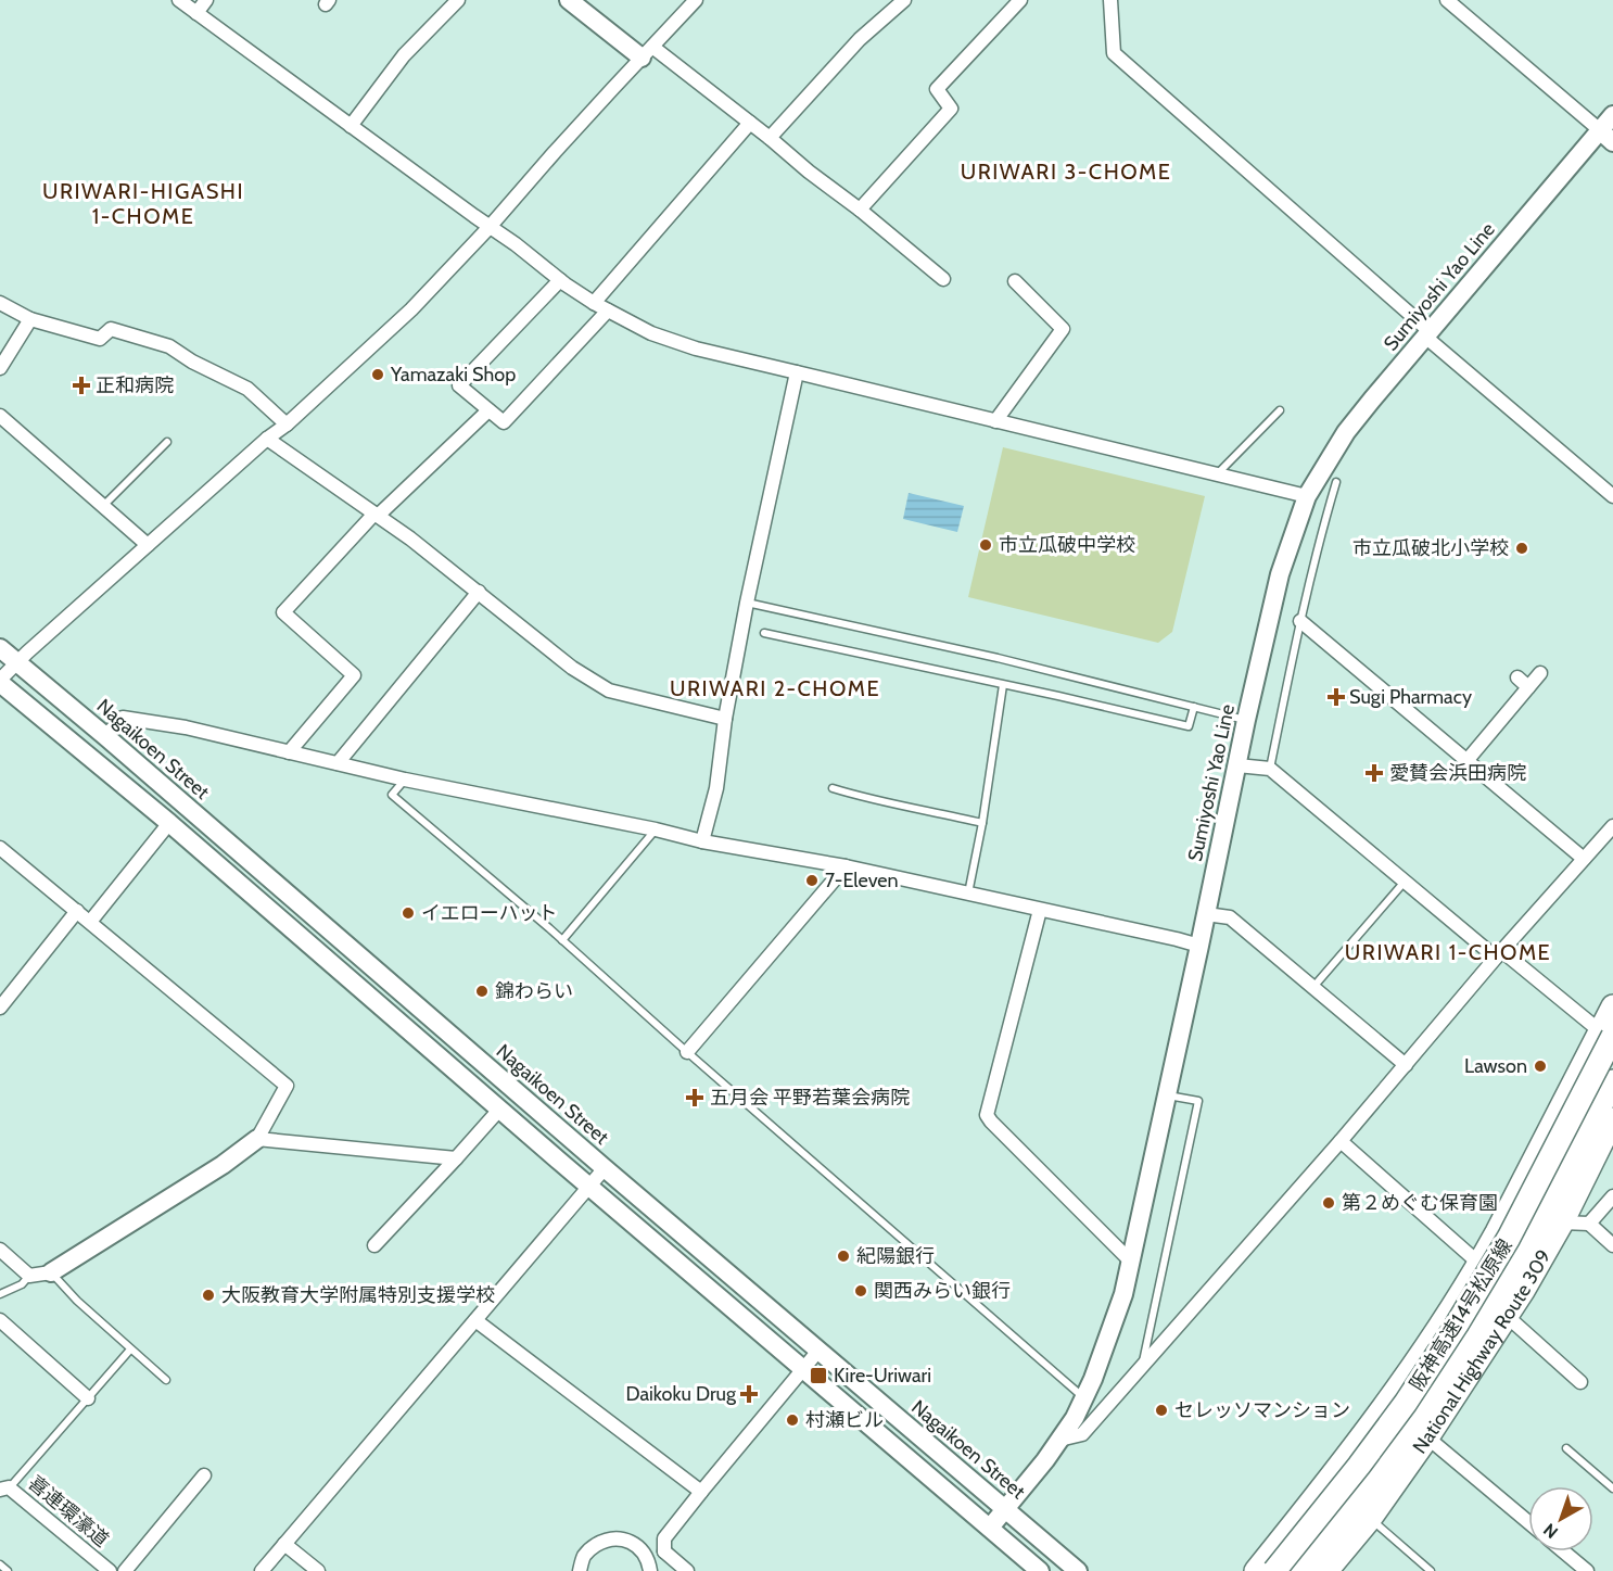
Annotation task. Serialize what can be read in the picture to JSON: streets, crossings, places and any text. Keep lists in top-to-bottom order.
{
  "streets": {
    "highway": ["阪神高速14号松原線", "National Highway Route 309"],
    "main road": ["Sumiyoshi Yao Line", "Nagaikoen Street"],
    "street": ["喜連環濠道"]
  },
  "crossings": [
    ["Sumiyoshi Yao Line", "Nagaikoen Street"]
  ],
  "districts": [
    "URIWARI 3-CHOME",
    "URIWARI-HIGASHI 1-CHOME",
    "URIWARI 2-CHOME",
    "URIWARI 1-CHOME"
  ],
  "places": {
    "other": [
      "Yamazaki Shop",
      "市立瓜破中学校",
      "市立瓜破北小学校",
      "7-Eleven",
      "イエローハット",
      "錦わらい",
      "Lawson",
      "第２めぐむ保育園",
      "紀陽銀行",
      "関西みらい銀行",
      "大阪教育大学附属特別支援学校",
      "セレッソマンション",
      "村瀬ビル"
    ],
    "health": [
      "正和病院",
      "Sugi Pharmacy",
      "愛賛会浜田病院",
      "五月会 平野若葉会病院",
      "Daikoku Drug"
    ],
    "transit": ["Kire-Uriwari"]
  },
  "north": "bottom left"
}
